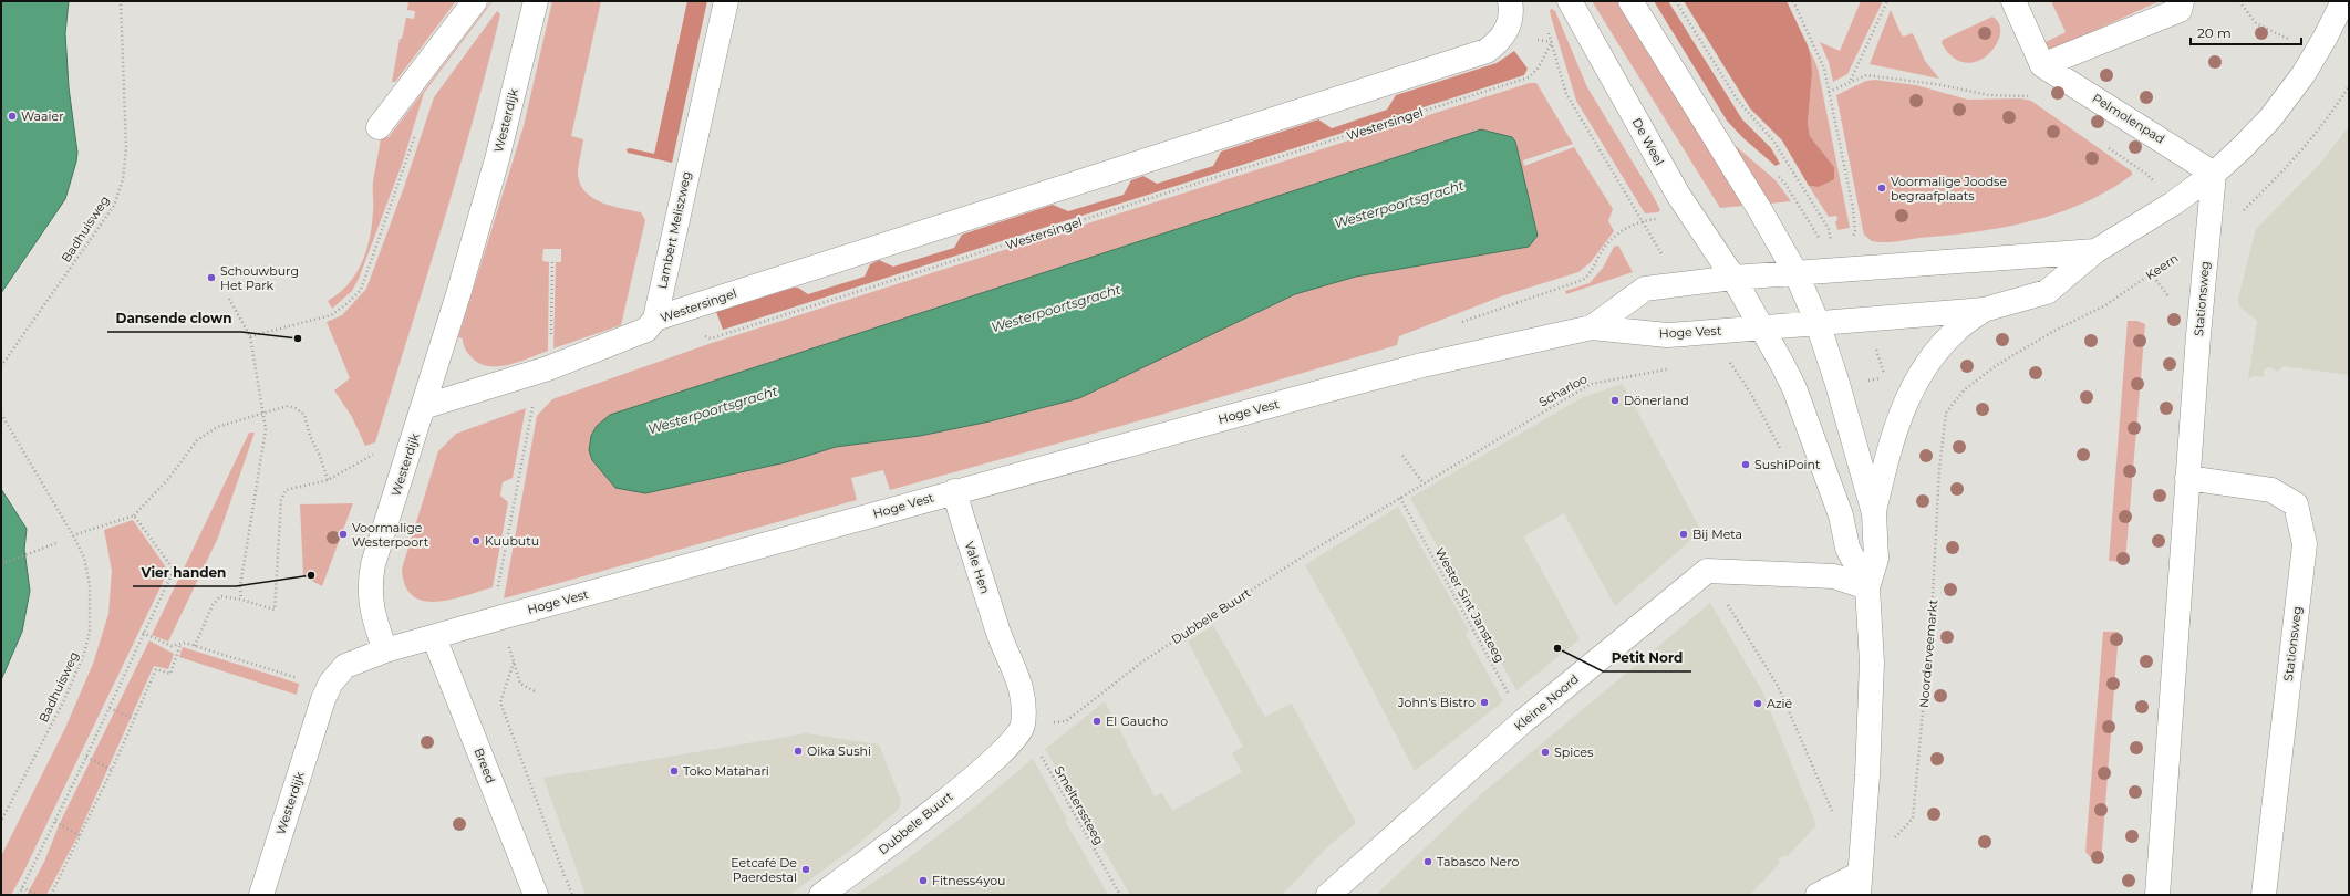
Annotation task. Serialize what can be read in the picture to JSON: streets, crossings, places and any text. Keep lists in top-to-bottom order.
{
  "streets": {
    "street": [
      "Pelmolenpad",
      "Westerdijk",
      "Westersingel",
      "De Weel",
      "Lambert Meliszweg",
      "Stationsweg",
      "Hoge Vest",
      "Vale Hen",
      "Dubbele Buurt",
      "Kleine Noord",
      "Breed"
    ],
    "path": [
      "Badhuisweg",
      "Keern",
      "Scharloo",
      "Wester Sint Jansteeg",
      "Noorderveemarkt",
      "Smelterssteeg"
    ]
  },
  "crossings": [
    ["Pelmolenpad", "Stationsweg"],
    ["Westerdijk", "Hoge Vest"],
    ["Westersingel", "Lambert Meliszweg"],
    ["De Weel", "Hoge Vest"],
    ["Keern", "Stationsweg"],
    ["Keern", "Noorderveemarkt"],
    ["Hoge Vest", "Vale Hen"],
    ["Hoge Vest", "Breed"],
    ["Scharloo", "Wester Sint Jansteeg"],
    ["Scharloo", "Dubbele Buurt"],
    ["Vale Hen", "Dubbele Buurt"],
    ["Vale Hen", "Smelterssteeg"],
    ["Wester Sint Jansteeg", "Dubbele Buurt"],
    ["Wester Sint Jansteeg", "Kleine Noord"],
    ["Dubbele Buurt", "Smelterssteeg"]
  ],
  "water": ["Westerpoortsgracht"],
  "places": [
    "Waaier",
    "Voormalige Joodse begraafplaats",
    "Schouwburg Het Park",
    "Dansende clown",
    "Dönerland",
    "SushiPoint",
    "Voormalige Westerpoort",
    "Bij Meta",
    "Kuubutu",
    "Vier handen",
    "Petit Nord",
    "John's Bistro",
    "Azië",
    "El Gaucho",
    "Oika Sushi",
    "Spices",
    "Toko Matahari",
    "Tabasco Nero",
    "Eetcafé De Paerdestal",
    "Fitness4you"
  ],
  "scale_bar": "20 m"
}
